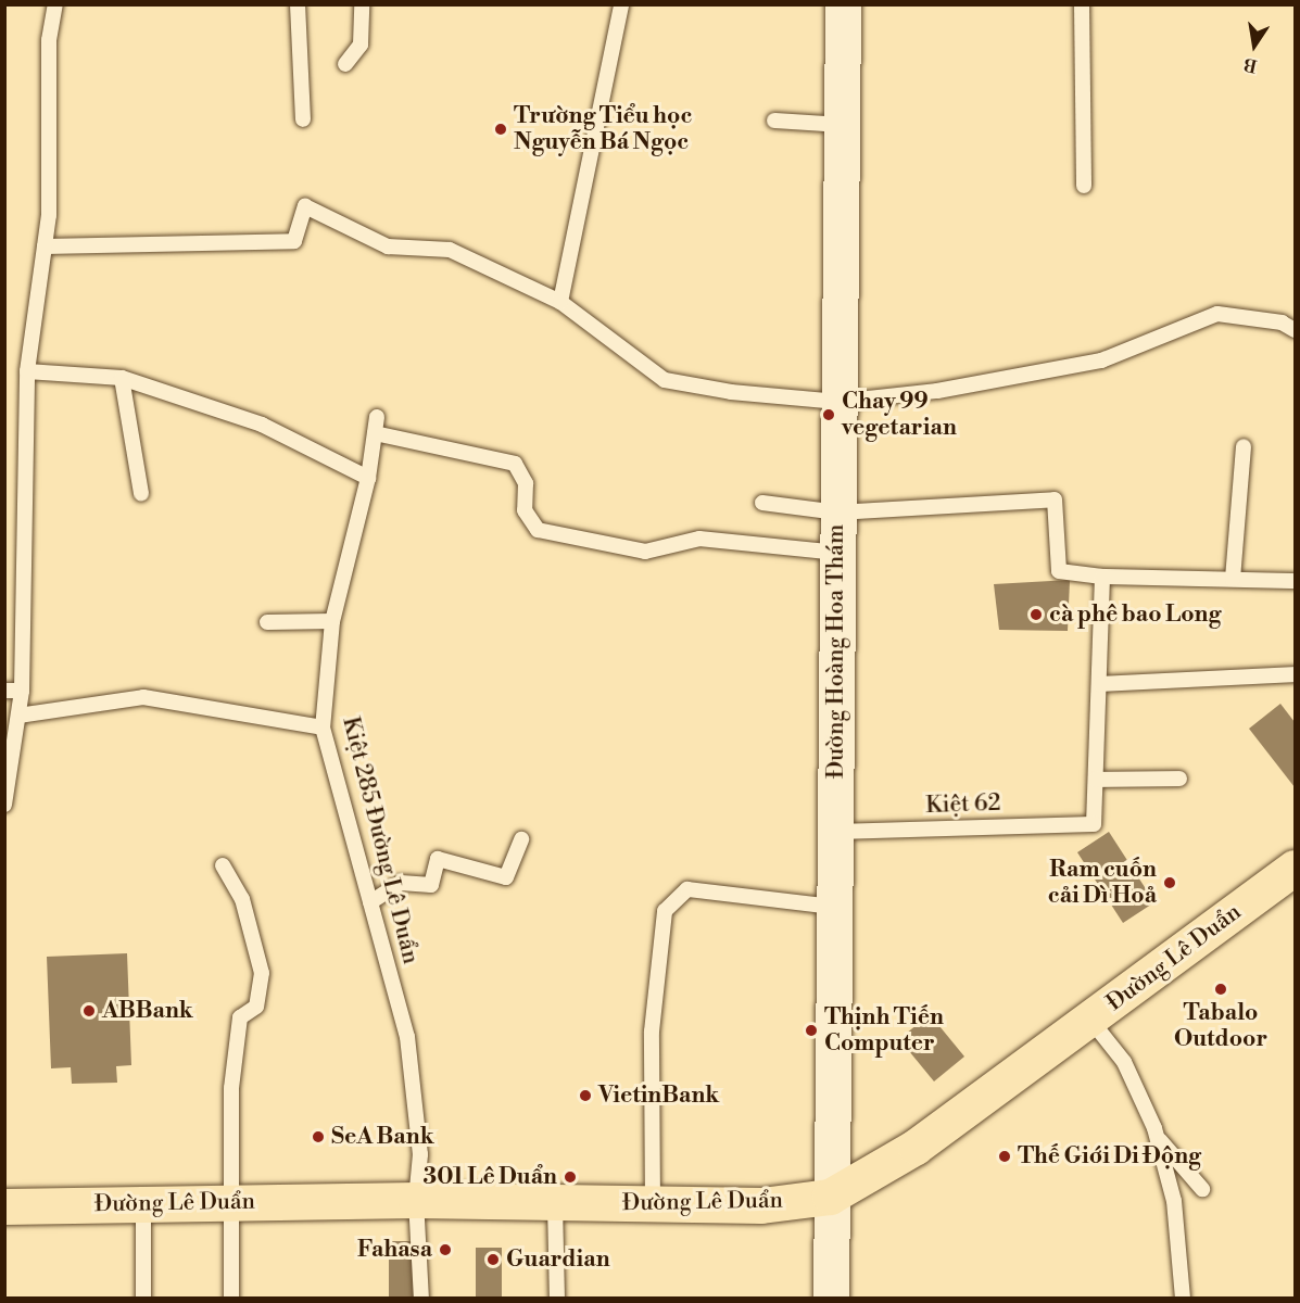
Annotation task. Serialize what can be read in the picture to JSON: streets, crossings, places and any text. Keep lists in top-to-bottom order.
{
  "streets": {
    "main road": ["Đường Hoàng Hoa Thám", "Đường Lê Duẩn"],
    "lane": ["Kiệt 62", "Kiệt 285 Đường Lê Duẩn"]
  },
  "crossings": [
    ["Đường Hoàng Hoa Thám", "Kiệt 62"],
    ["Đường Hoàng Hoa Thám", "Đường Lê Duẩn"],
    ["Kiệt 285 Đường Lê Duẩn", "Đường Lê Duẩn"]
  ],
  "places": [
    "Trường Tiểu học Nguyễn Bá Ngọc",
    "Chay 99 vegetarian",
    "cà phê bao Long",
    "Ram cuốn cải Dì Hoả",
    "Tabalo Outdoor",
    "ABBank",
    "Thịnh Tiến Computer",
    "VietinBank",
    "SeA Bank",
    "Thế Giới Di Động",
    "301 Lê Duẩn",
    "Fahasa",
    "Guardian"
  ],
  "north": "bottom"
}
